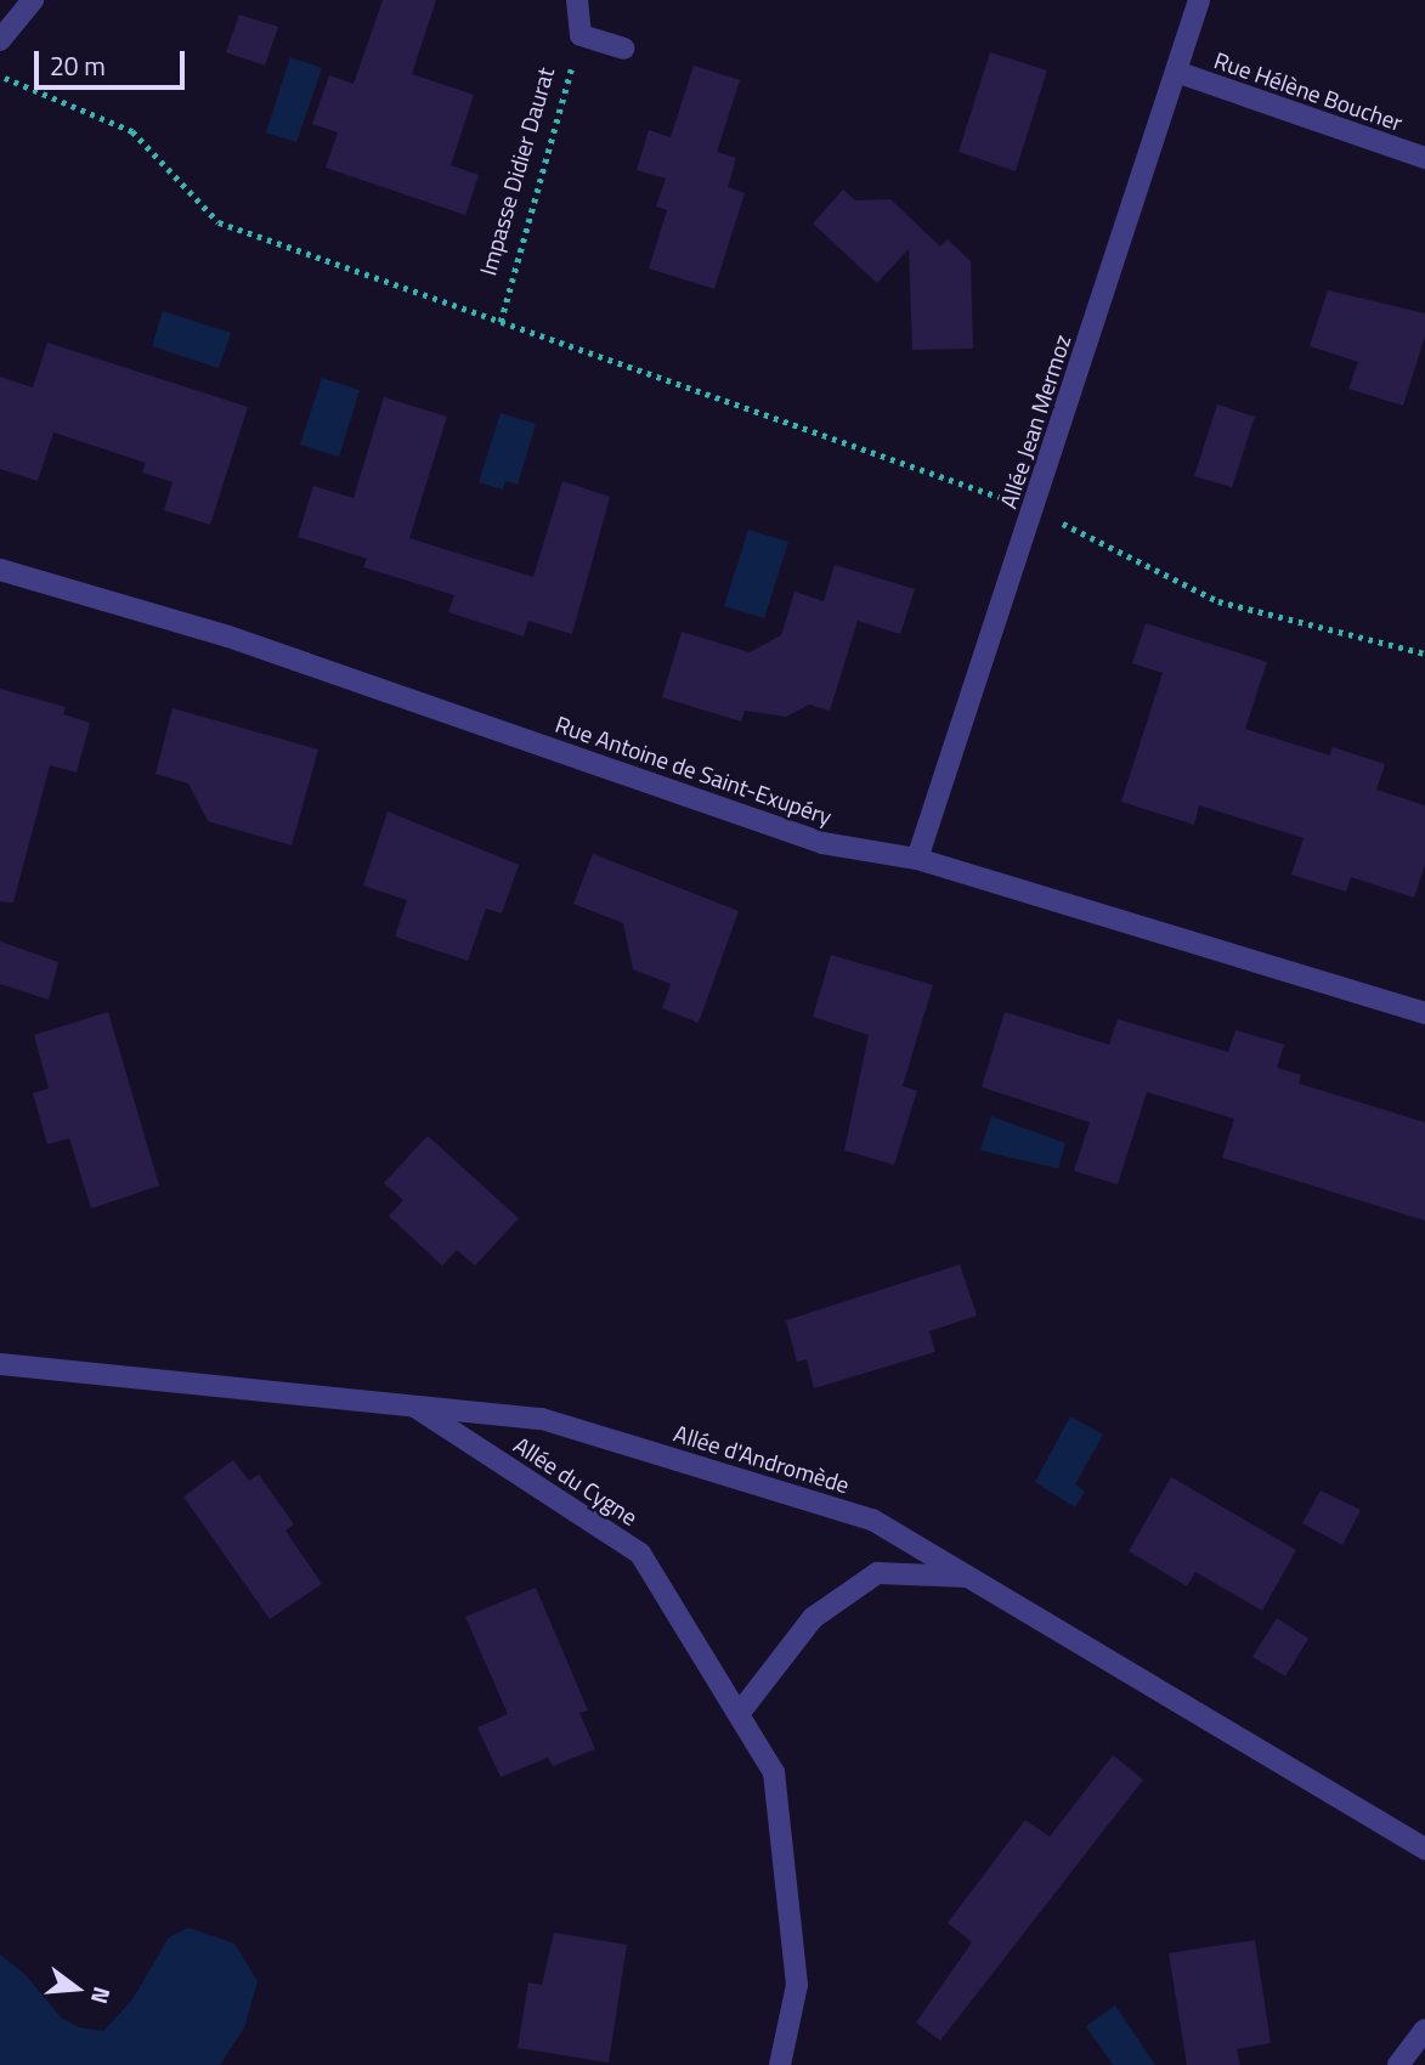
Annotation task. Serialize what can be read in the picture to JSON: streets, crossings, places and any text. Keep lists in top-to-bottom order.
{
  "streets": {
    "street": [
      "Rue Hélène Boucher",
      "Allée Jean Mermoz",
      "Rue Antoine de Saint-Exupéry",
      "Allée d'Andromède",
      "Allée du Cygne"
    ],
    "path": ["Impasse Didier Daurat"]
  },
  "crossings": [
    ["Rue Hélène Boucher", "Allée Jean Mermoz"],
    ["Allée Jean Mermoz", "Rue Antoine de Saint-Exupéry"],
    ["Allée d'Andromède", "Allée du Cygne"]
  ],
  "scale_bar": "20 m",
  "north": "right"
}
